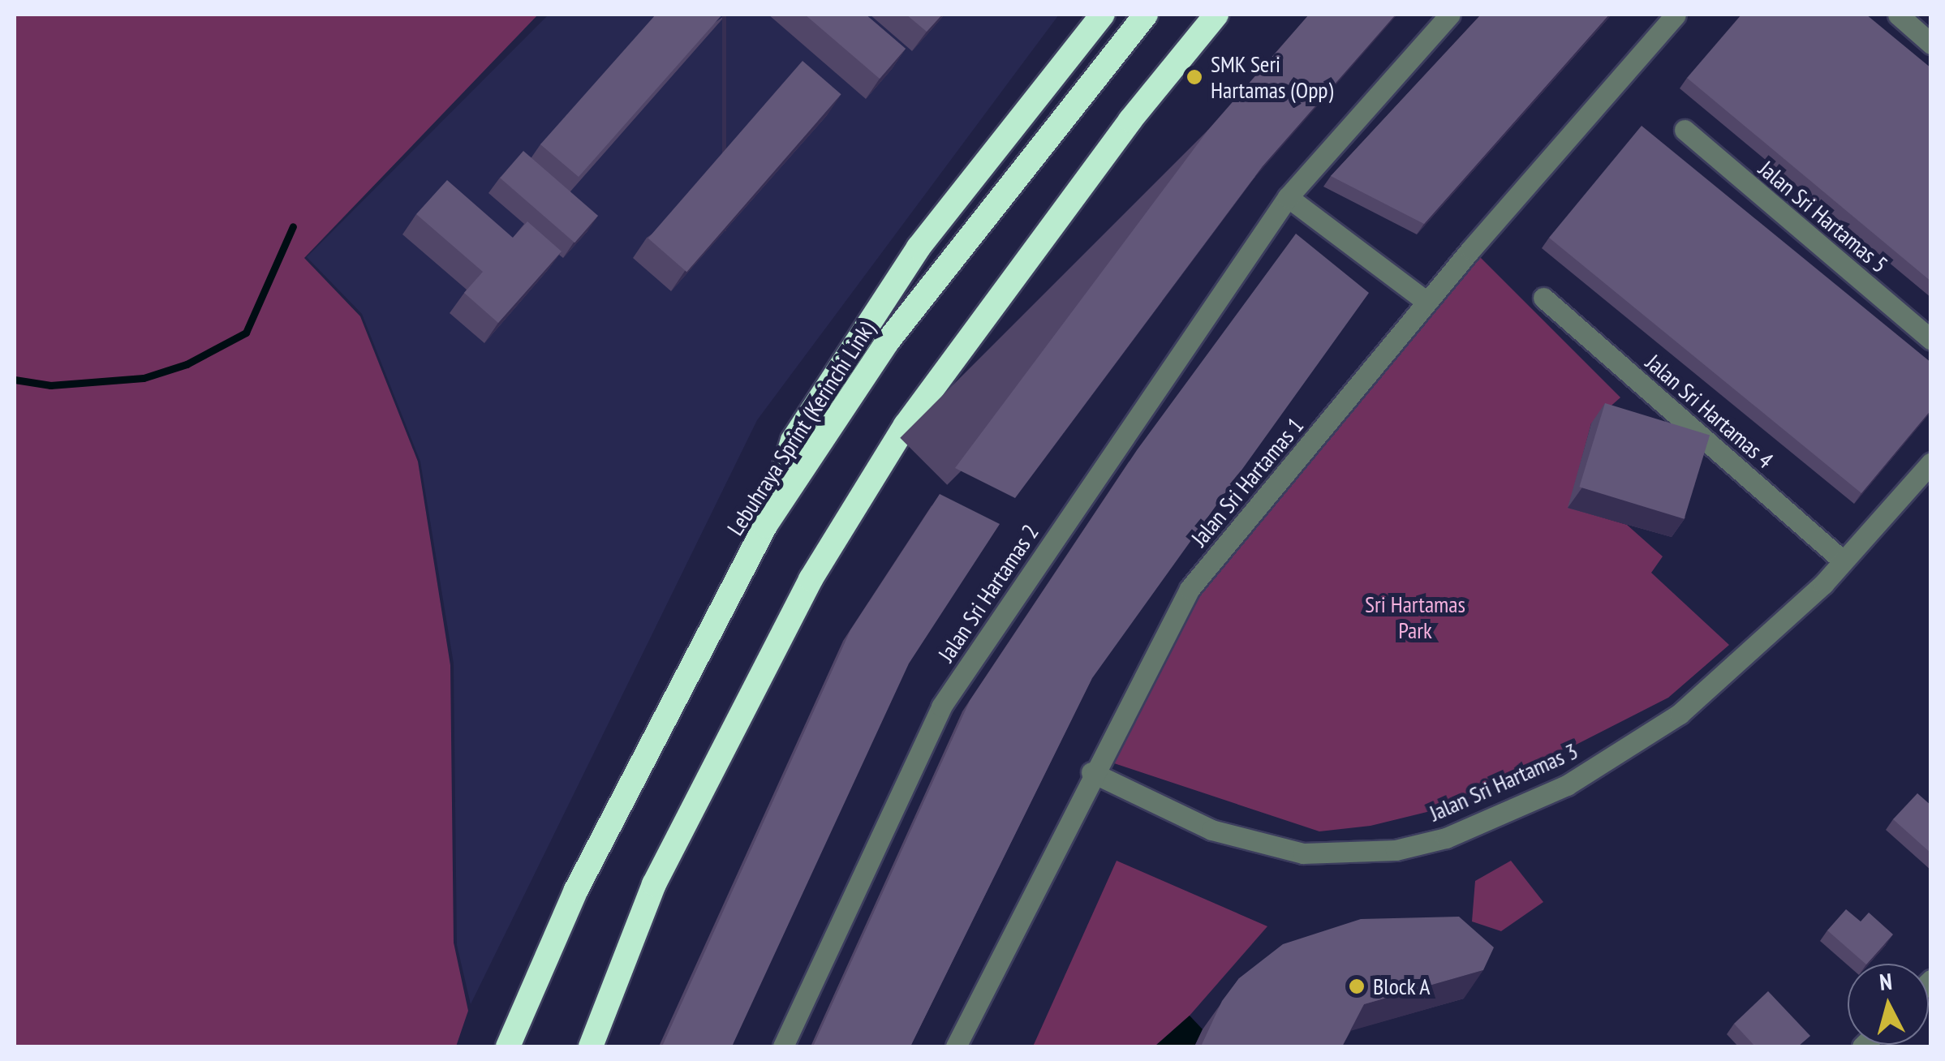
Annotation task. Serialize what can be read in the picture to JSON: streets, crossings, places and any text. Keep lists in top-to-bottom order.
{
  "streets": {
    "highway": ["Lebuhraya Sprint (Kerinchi Link)"],
    "street": [
      "Jalan Sri Hartamas 5",
      "Jalan Sri Hartamas 4",
      "Jalan Sri Hartamas 1",
      "Jalan Sri Hartamas 2",
      "Jalan Sri Hartamas 3"
    ]
  },
  "crossings": [
    ["Jalan Sri Hartamas 4", "Jalan Sri Hartamas 3"],
    ["Jalan Sri Hartamas 1", "Jalan Sri Hartamas 3"]
  ],
  "parks": ["Sri Hartamas Park"],
  "places": ["SMK Seri Hartamas (Opp)", "Block A"],
  "north": "top"
}
